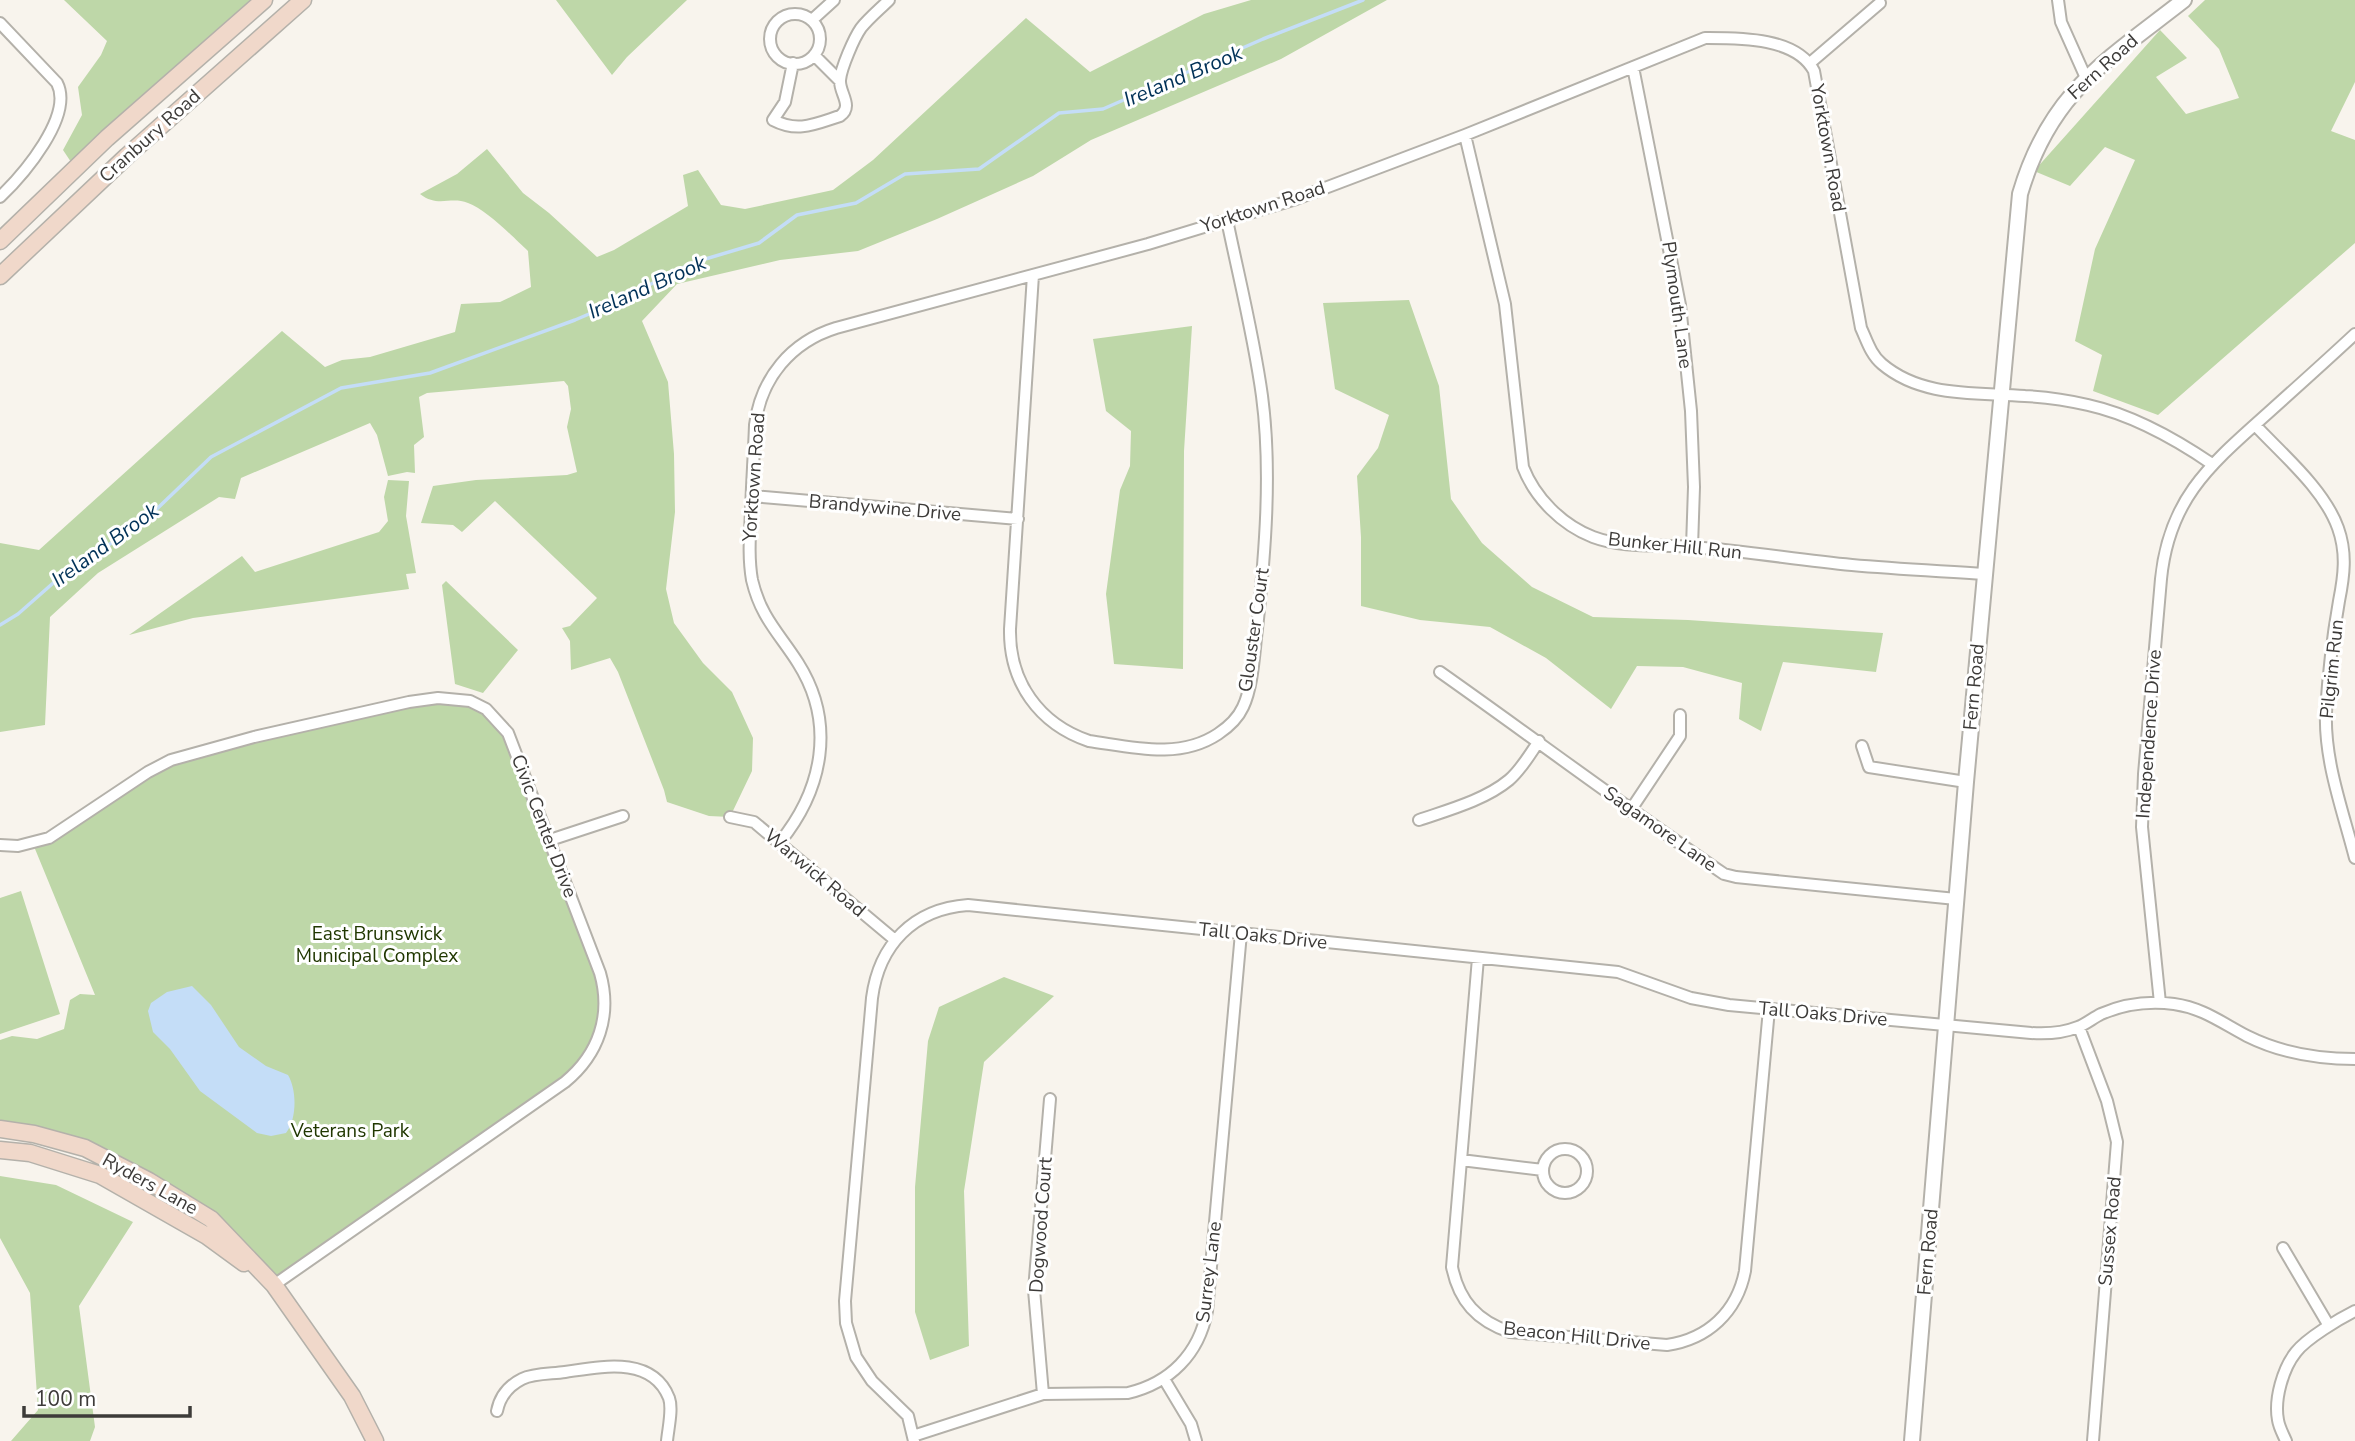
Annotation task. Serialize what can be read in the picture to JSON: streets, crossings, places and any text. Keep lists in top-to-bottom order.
{
  "streets": {
    "main road": ["Cranbury Road", "Ryders Lane"],
    "street": [
      "Fern Road",
      "Yorktown Road",
      "Plymouth Lane",
      "Brandywine Drive",
      "Bunker Hill Run",
      "Glouster Court",
      "Pilgrim Run",
      "Independence Drive",
      "Civic Center Drive",
      "Sagamore Lane",
      "Warwick Road",
      "Tall Oaks Drive",
      "Dogwood Court",
      "Sussex Road",
      "Surrey Lane",
      "Beacon Hill Drive"
    ]
  },
  "crossings": [
    ["Fern Road", "Yorktown Road"],
    ["Fern Road", "Bunker Hill Run"],
    ["Fern Road", "Sagamore Lane"],
    ["Fern Road", "Tall Oaks Drive"],
    ["Yorktown Road", "Plymouth Lane"],
    ["Yorktown Road", "Brandywine Drive"],
    ["Yorktown Road", "Bunker Hill Run"],
    ["Yorktown Road", "Glouster Court"],
    ["Yorktown Road", "Independence Drive"],
    ["Yorktown Road", "Warwick Road"],
    ["Plymouth Lane", "Bunker Hill Run"],
    ["Brandywine Drive", "Glouster Court"],
    ["Pilgrim Run", "Independence Drive"],
    ["Independence Drive", "Tall Oaks Drive"],
    ["Civic Center Drive", "Ryders Lane"],
    ["Warwick Road", "Tall Oaks Drive"],
    ["Tall Oaks Drive", "Sussex Road"],
    ["Tall Oaks Drive", "Surrey Lane"],
    ["Tall Oaks Drive", "Beacon Hill Drive"],
    ["Dogwood Court", "Surrey Lane"]
  ],
  "water": ["Ireland Brook"],
  "parks": ["East Brunswick Municipal Complex", "Veterans Park"],
  "scale_bar": "100 m"
}
